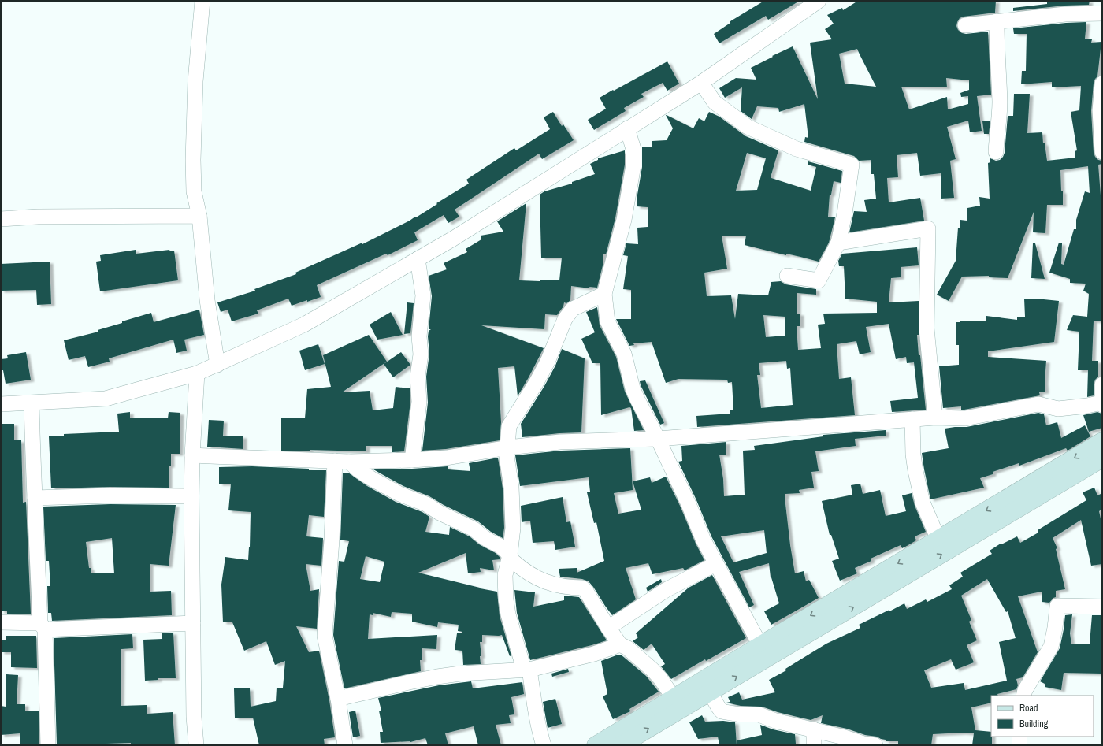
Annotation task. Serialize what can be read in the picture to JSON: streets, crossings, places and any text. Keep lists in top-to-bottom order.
{
  "legend": ["Road", "Building"]
}
